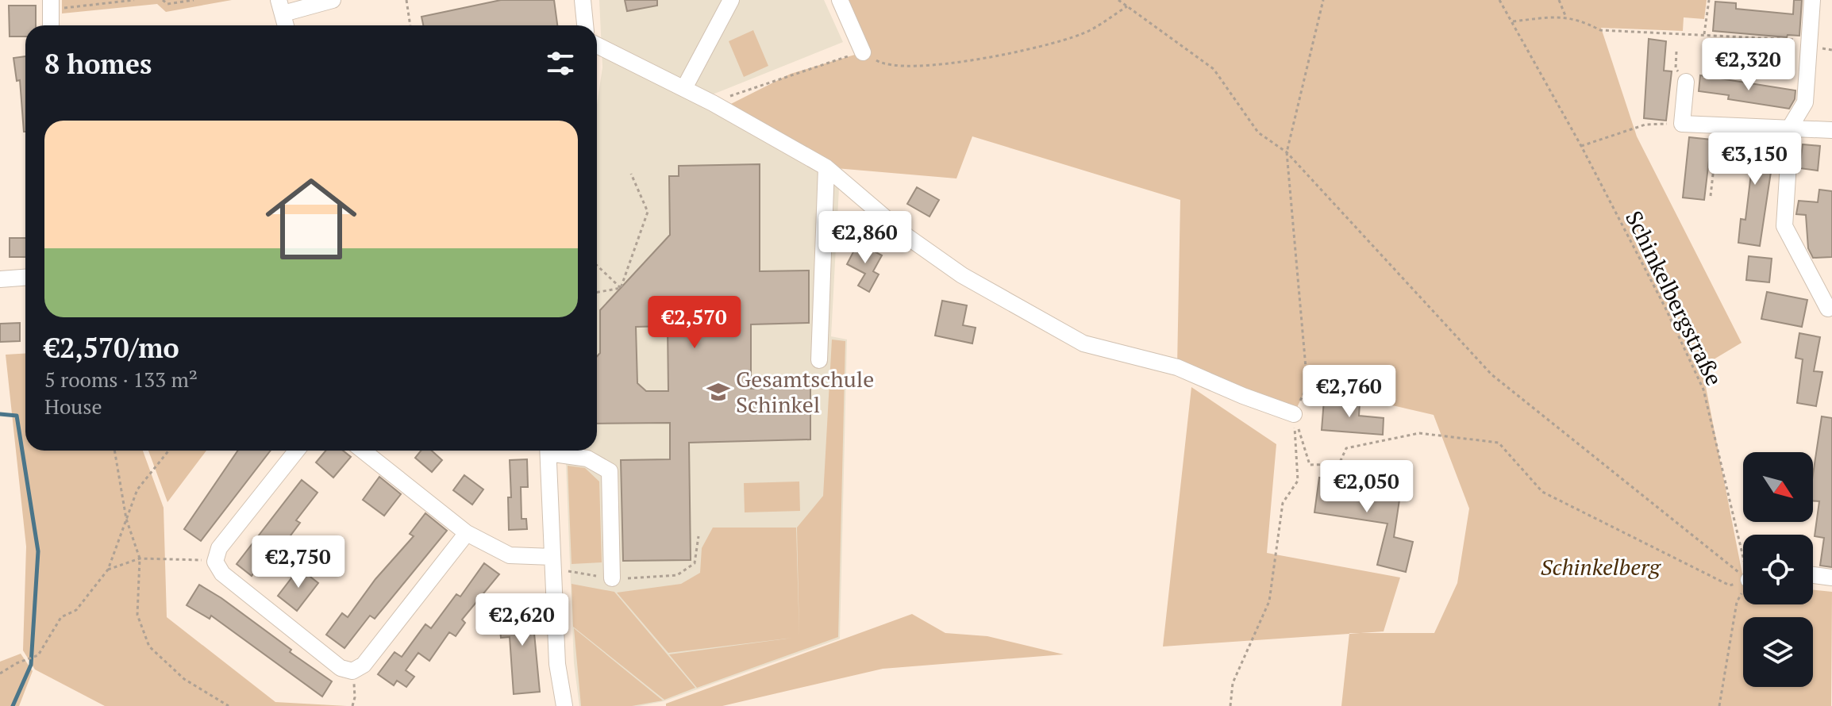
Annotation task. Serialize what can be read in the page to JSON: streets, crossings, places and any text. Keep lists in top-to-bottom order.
{
  "streets": {
    "path": ["Schinkelbergstraße"]
  },
  "parks": ["Schinkelberg"],
  "places": {
    "school or university": ["Gesamtschule Schinkel"]
  },
  "north": "bottom right",
  "page": {
    "heading": "8 homes",
    "price": [
      "€2,320",
      "€3,150",
      "€2,860",
      "€2,570",
      "€2,760",
      "€2,050",
      "€2,750",
      "€2,620"
    ],
    "list": [
      {
        "name": "€2,570/mo",
        "note": "5 rooms · 133 m² · House"
      }
    ]
  }
}
